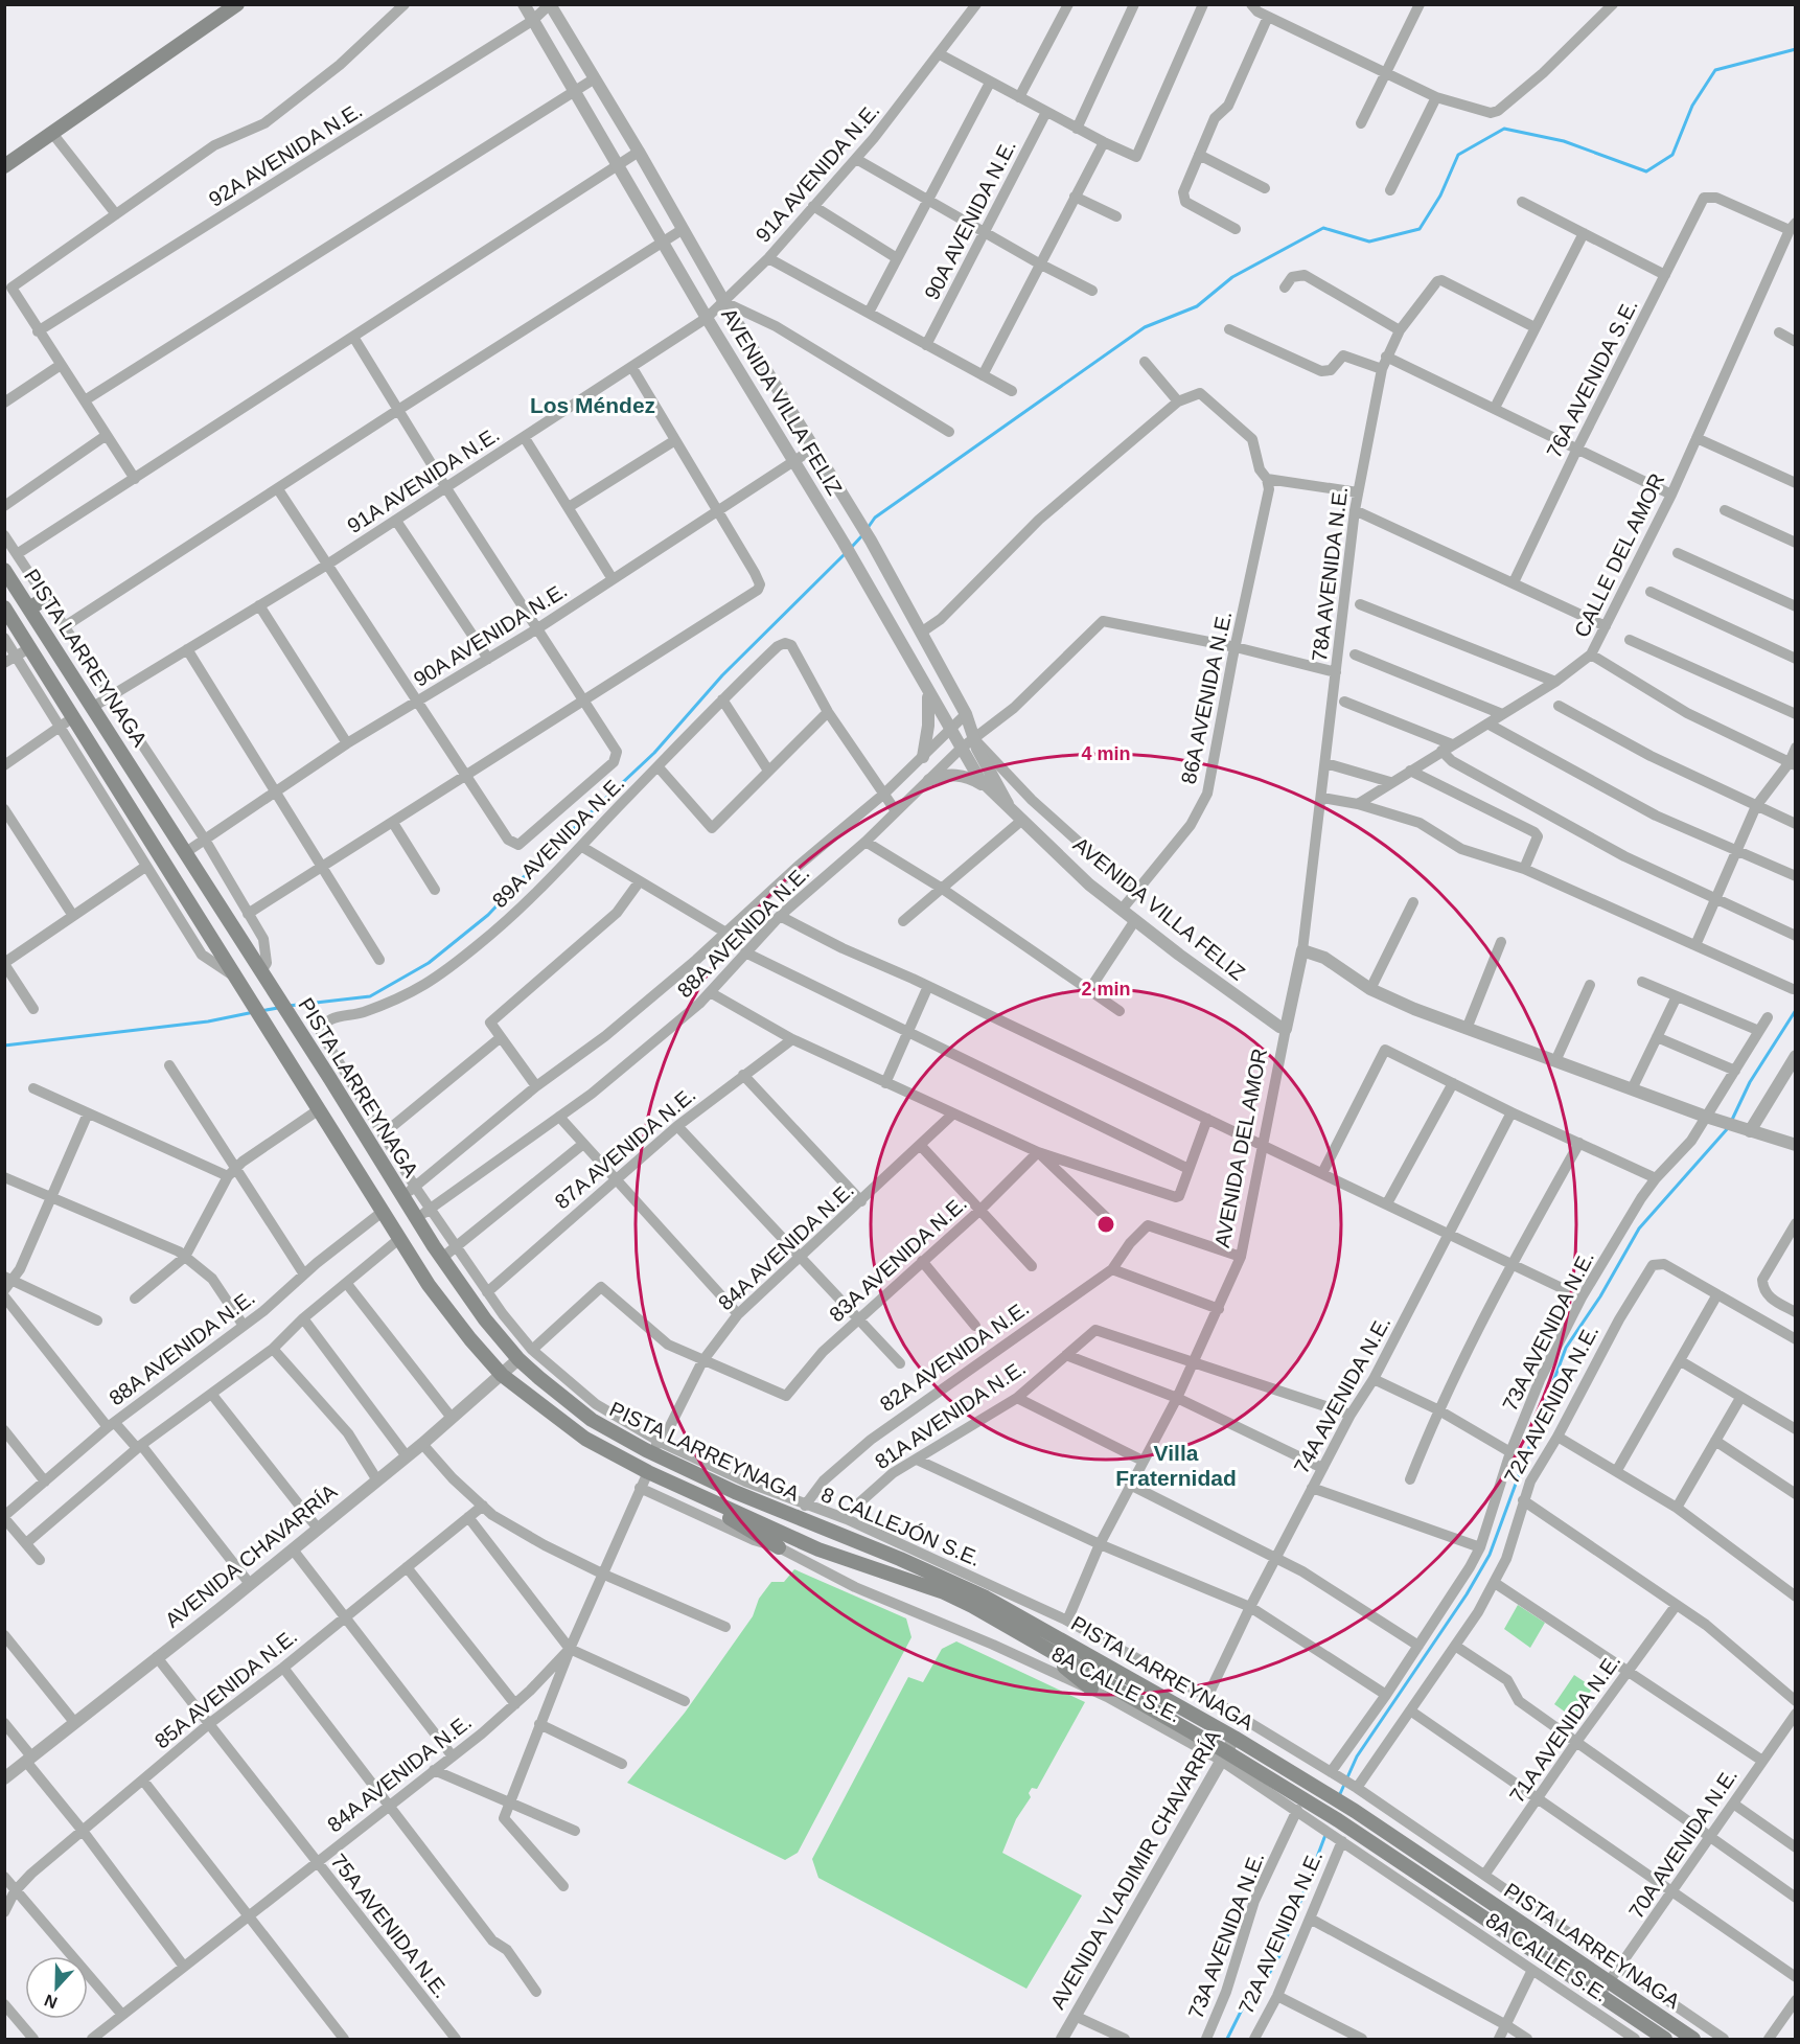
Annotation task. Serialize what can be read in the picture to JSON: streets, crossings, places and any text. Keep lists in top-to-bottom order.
{
  "streets": {
    "main road": ["PISTA LARREYNAGA"],
    "street": [
      "92A AVENIDA N.E.",
      "91A AVENIDA N.E.",
      "90A AVENIDA N.E.",
      "76A AVENIDA S.E.",
      "AVENIDA VILLA FELIZ",
      "CALLE DEL AMOR",
      "78A AVENIDA N.E.",
      "86A AVENIDA N.E.",
      "89A AVENIDA N.E.",
      "88A AVENIDA N.E.",
      "87A AVENIDA N.E.",
      "AVENIDA DEL AMOR",
      "84A AVENIDA N.E.",
      "83A AVENIDA N.E.",
      "73A AVENIDA N.E.",
      "82A AVENIDA N.E.",
      "74A AVENIDA N.E.",
      "72A AVENIDA N.E.",
      "81A AVENIDA N.E.",
      "8 CALLEJÓN S.E.",
      "AVENIDA CHAVARRÍA",
      "8A CALLE S.E.",
      "85A AVENIDA N.E.",
      "71A AVENIDA N.E.",
      "70A AVENIDA N.E.",
      "AVENIDA VLADIMIR CHAVARRÍA",
      "75A AVENIDA N.E."
    ]
  },
  "crossings": [
    ["92A AVENIDA N.E.", "AVENIDA VILLA FELIZ"],
    ["91A AVENIDA N.E.", "AVENIDA VILLA FELIZ"],
    ["91A AVENIDA N.E.", "PISTA LARREYNAGA"],
    ["90A AVENIDA N.E.", "AVENIDA VILLA FELIZ"],
    ["90A AVENIDA N.E.", "PISTA LARREYNAGA"],
    ["76A AVENIDA S.E.", "CALLE DEL AMOR"],
    ["AVENIDA VILLA FELIZ", "86A AVENIDA N.E."],
    ["AVENIDA VILLA FELIZ", "88A AVENIDA N.E."],
    ["AVENIDA VILLA FELIZ", "AVENIDA DEL AMOR"],
    ["78A AVENIDA N.E.", "AVENIDA DEL AMOR"],
    ["PISTA LARREYNAGA", "88A AVENIDA N.E."],
    ["PISTA LARREYNAGA", "84A AVENIDA N.E."],
    ["PISTA LARREYNAGA", "8 CALLEJÓN S.E."],
    ["PISTA LARREYNAGA", "AVENIDA CHAVARRÍA"],
    ["PISTA LARREYNAGA", "8A CALLE S.E."],
    ["PISTA LARREYNAGA", "70A AVENIDA N.E."],
    ["PISTA LARREYNAGA", "AVENIDA VLADIMIR CHAVARRÍA"],
    ["86A AVENIDA N.E.", "88A AVENIDA N.E."],
    ["89A AVENIDA N.E.", "8 CALLEJÓN S.E."],
    ["88A AVENIDA N.E.", "8 CALLEJÓN S.E."],
    ["87A AVENIDA N.E.", "8 CALLEJÓN S.E."],
    ["AVENIDA DEL AMOR", "82A AVENIDA N.E."],
    ["AVENIDA DEL AMOR", "81A AVENIDA N.E."],
    ["AVENIDA DEL AMOR", "8 CALLEJÓN S.E."],
    ["84A AVENIDA N.E.", "83A AVENIDA N.E."],
    ["84A AVENIDA N.E.", "8 CALLEJÓN S.E."],
    ["84A AVENIDA N.E.", "8A CALLE S.E."],
    ["84A AVENIDA N.E.", "75A AVENIDA N.E."],
    ["73A AVENIDA N.E.", "8 CALLEJÓN S.E."],
    ["73A AVENIDA N.E.", "8A CALLE S.E."],
    ["82A AVENIDA N.E.", "8 CALLEJÓN S.E."],
    ["74A AVENIDA N.E.", "8 CALLEJÓN S.E."],
    ["72A AVENIDA N.E.", "8 CALLEJÓN S.E."],
    ["72A AVENIDA N.E.", "8A CALLE S.E."],
    ["8 CALLEJÓN S.E.", "AVENIDA VLADIMIR CHAVARRÍA"],
    ["AVENIDA CHAVARRÍA", "75A AVENIDA N.E."],
    ["8A CALLE S.E.", "AVENIDA VLADIMIR CHAVARRÍA"],
    ["85A AVENIDA N.E.", "75A AVENIDA N.E."]
  ],
  "districts": ["Los Méndez", "Villa Fraternidad"],
  "north": "bottom",
  "rings": ["4 min", "2 min"]
}
